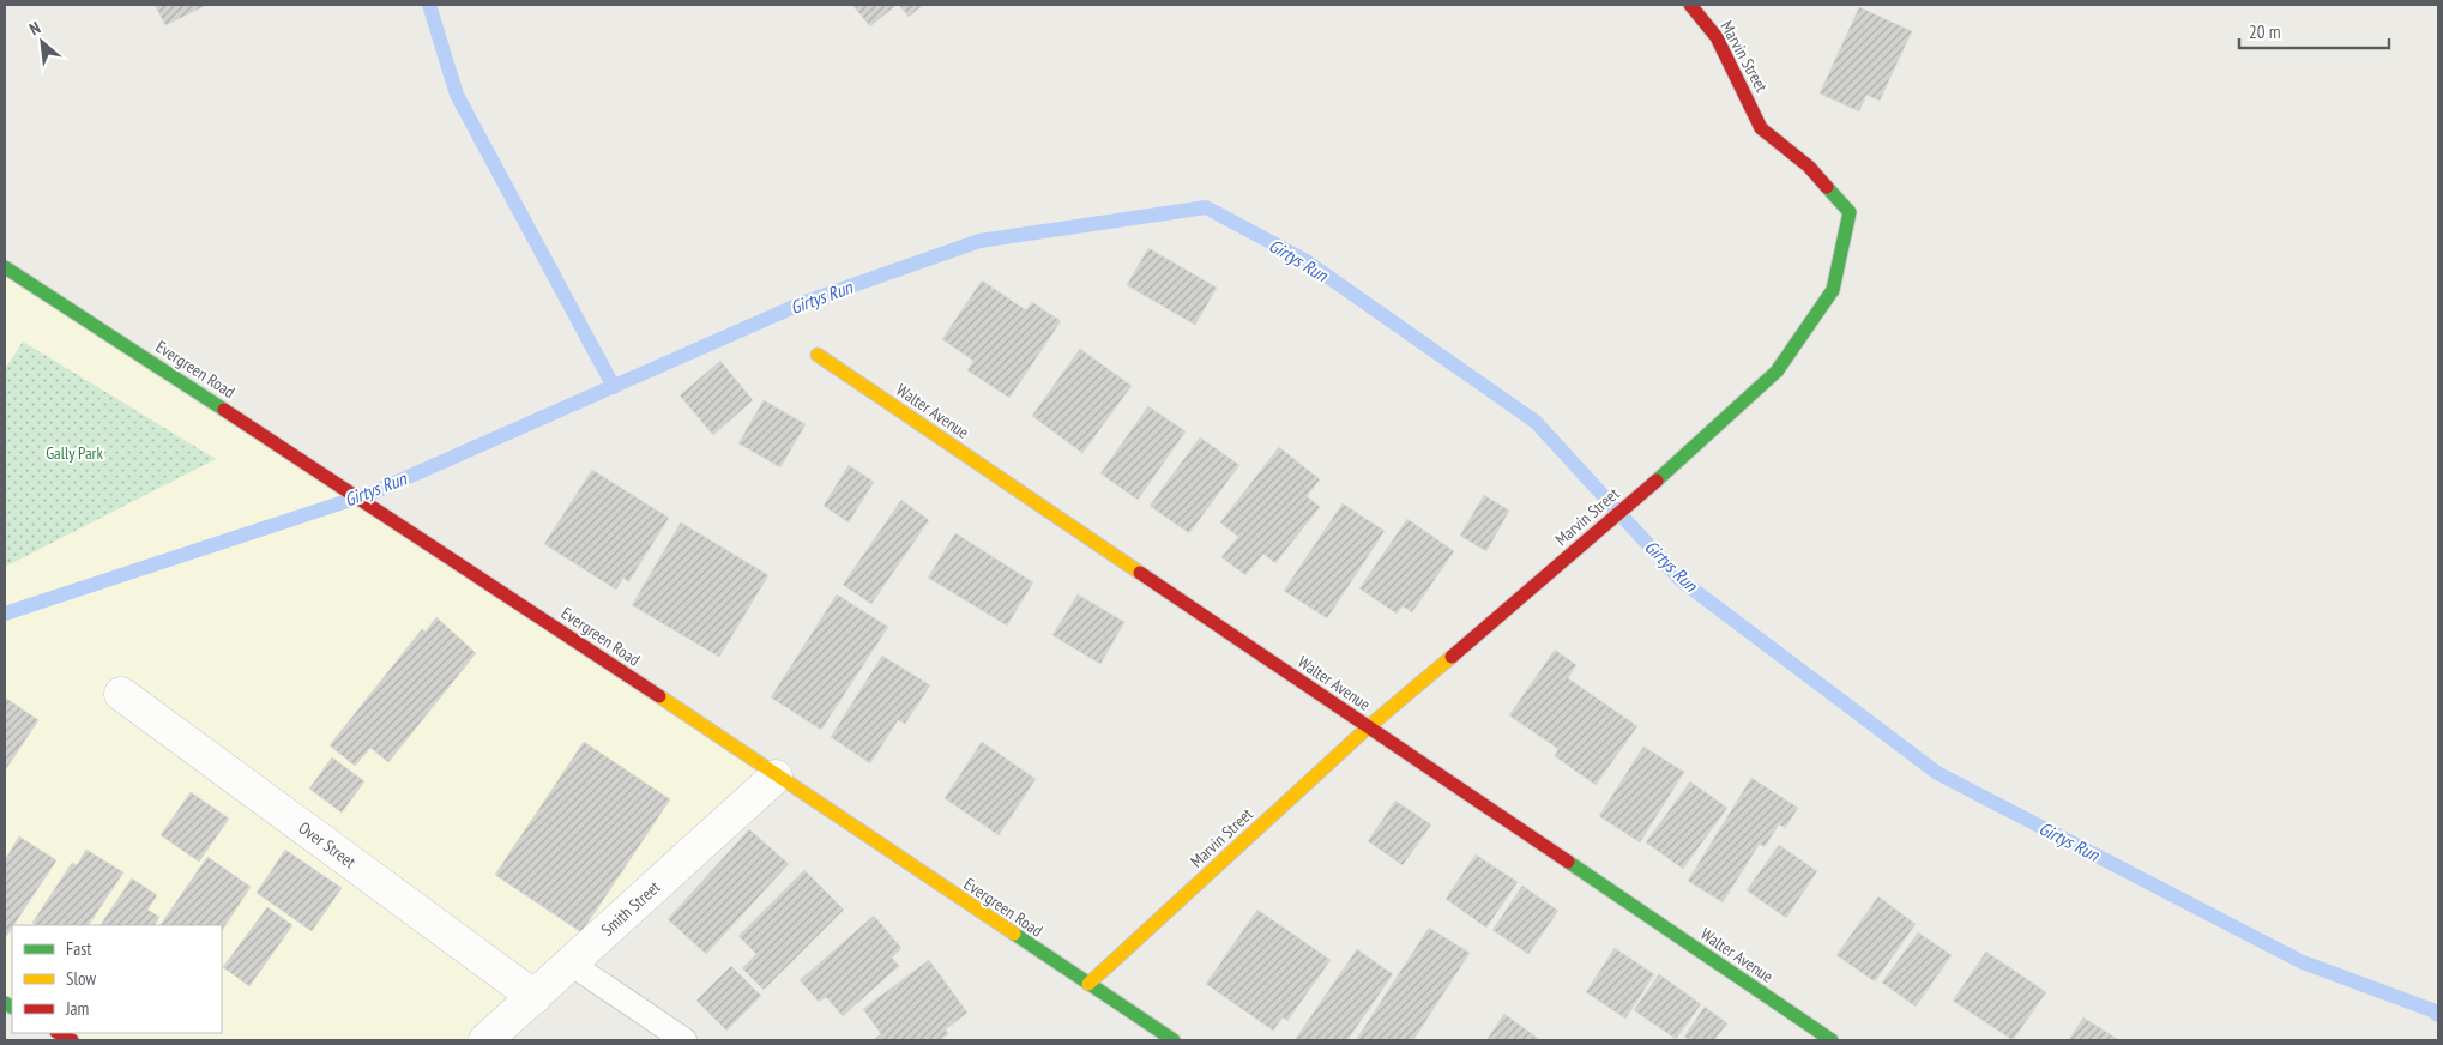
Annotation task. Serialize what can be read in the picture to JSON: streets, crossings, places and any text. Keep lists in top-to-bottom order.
{
  "streets": {
    "street": [
      "Marvin Street",
      "Evergreen Road",
      "Walter Avenue",
      "Over Street",
      "Smith Street"
    ]
  },
  "crossings": [
    ["Marvin Street", "Evergreen Road"],
    ["Marvin Street", "Walter Avenue"],
    ["Evergreen Road", "Smith Street"],
    ["Over Street", "Smith Street"]
  ],
  "water": ["Girtys Run"],
  "parks": ["Gally Park"],
  "legend": ["Fast", "Slow", "Jam"],
  "scale_bar": "20 m",
  "north": "top left"
}
